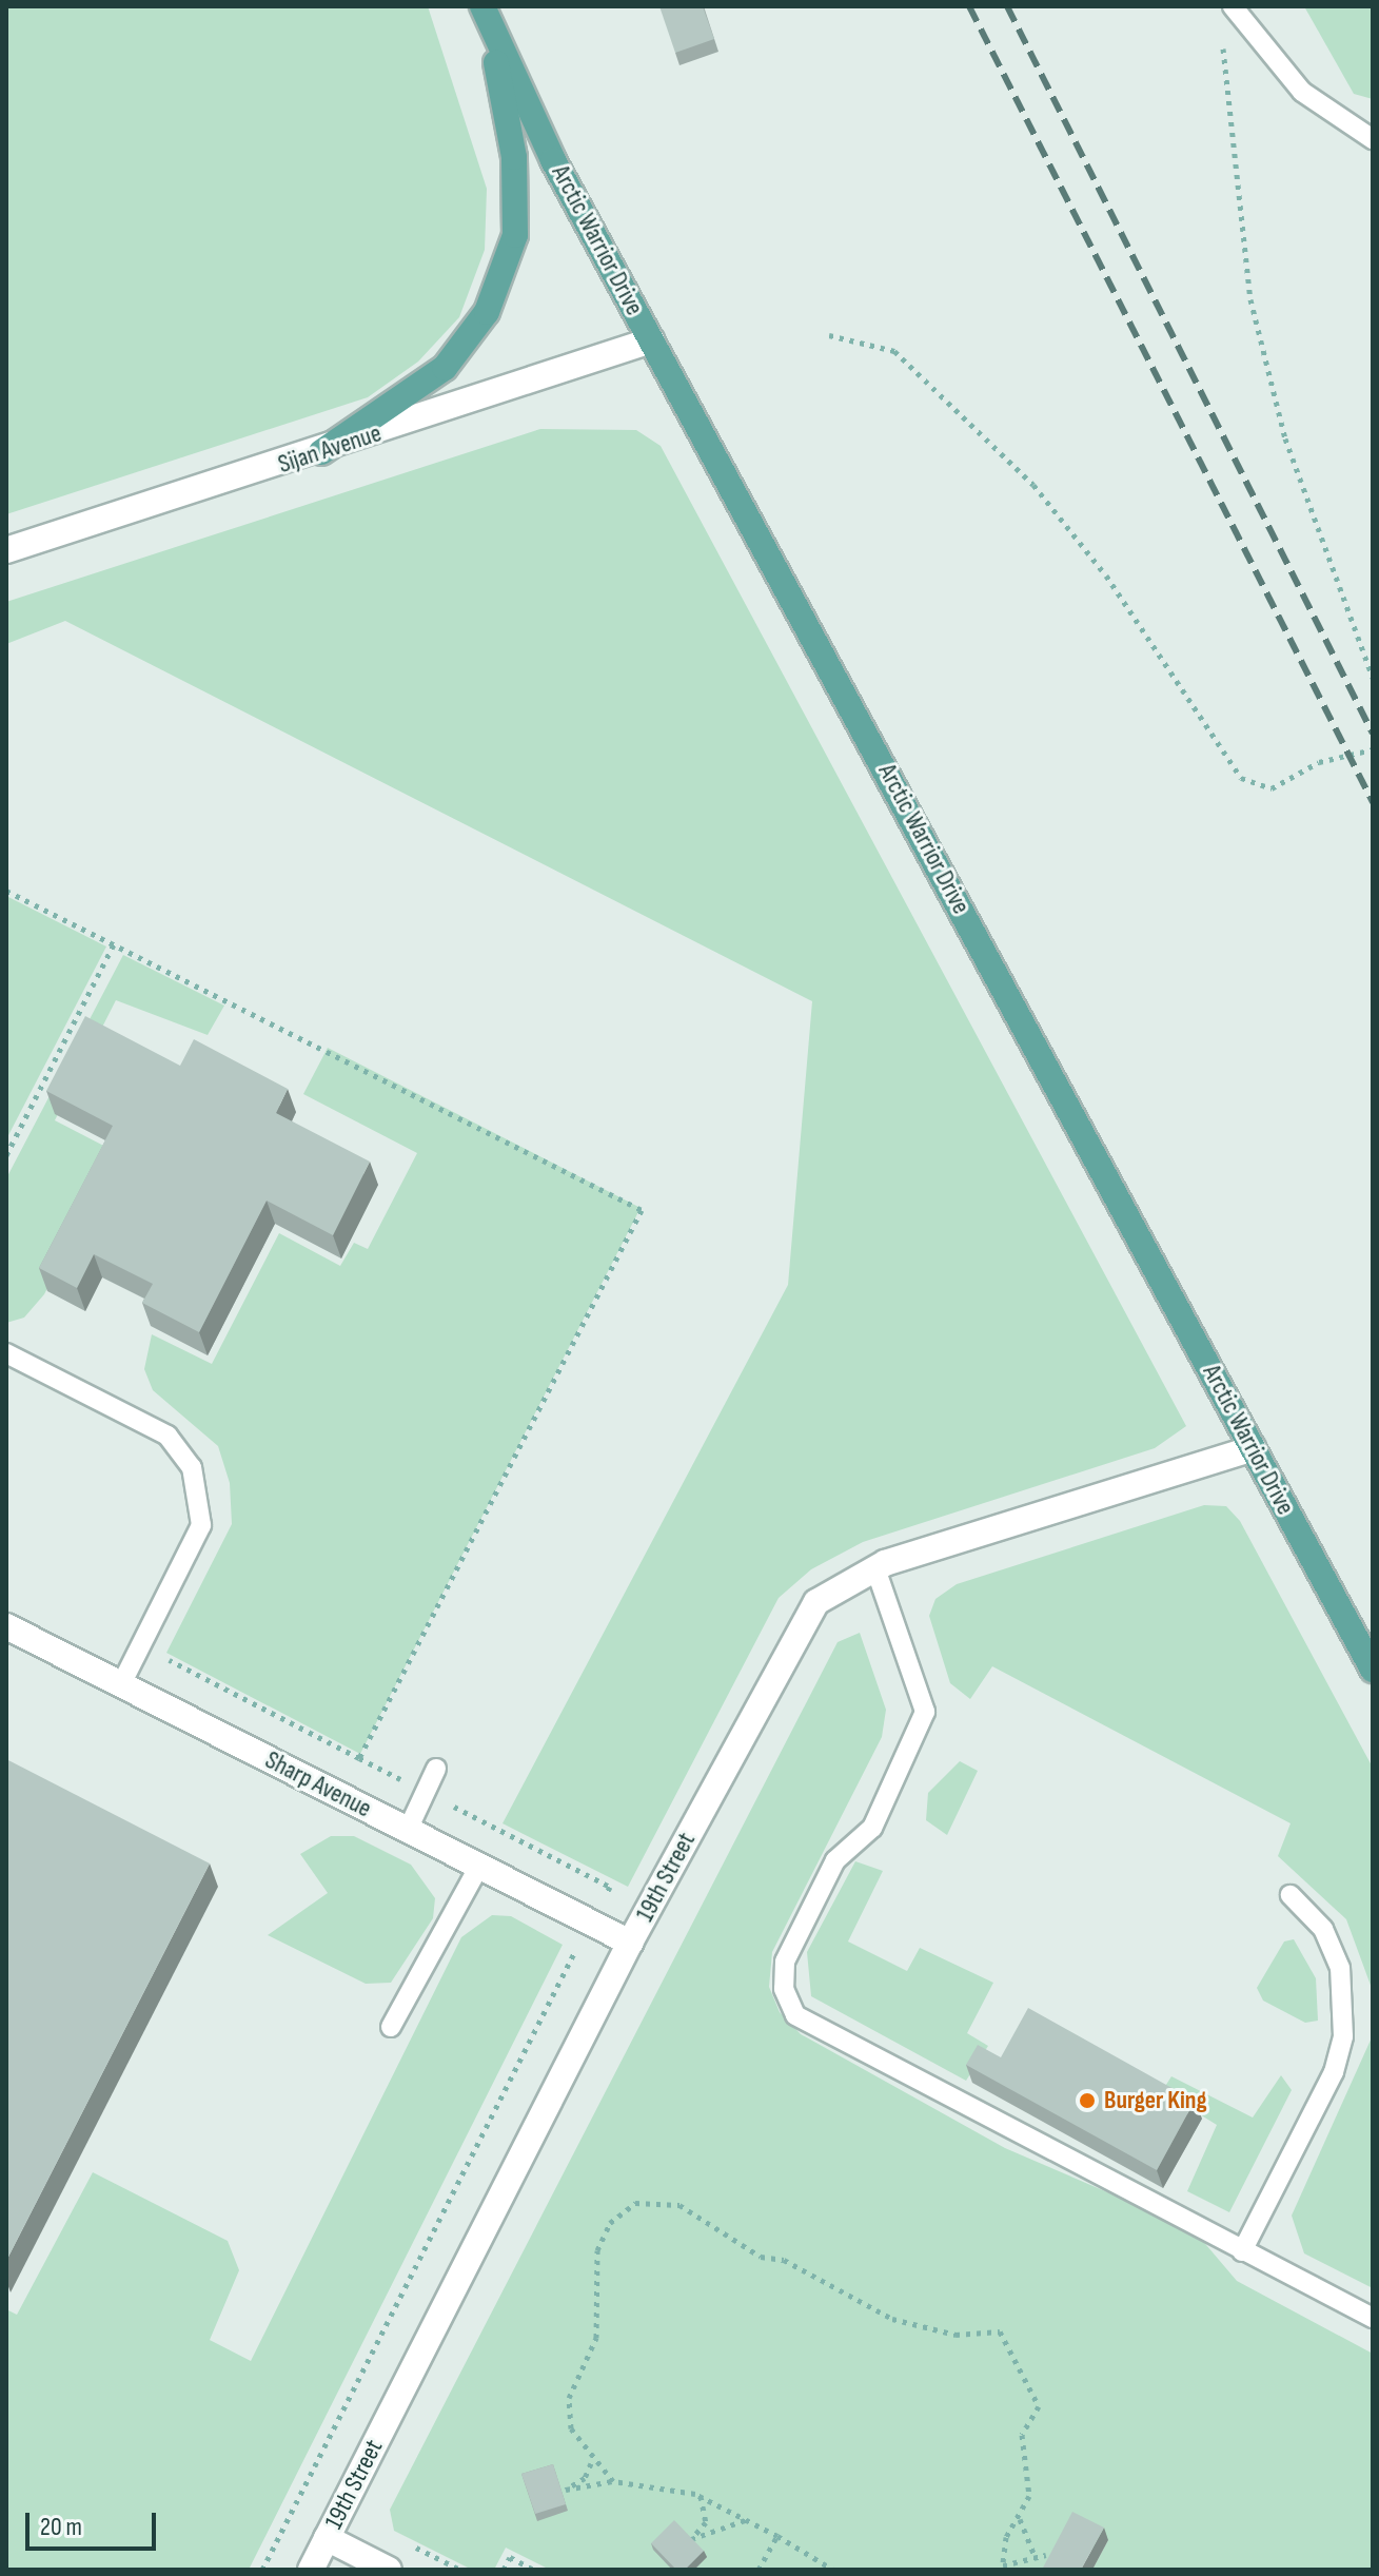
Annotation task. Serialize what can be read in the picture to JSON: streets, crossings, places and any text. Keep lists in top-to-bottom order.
{
  "streets": {
    "main road": ["Arctic Warrior Drive"],
    "street": ["Sijan Avenue", "Sharp Avenue", "19th Street"]
  },
  "crossings": [
    ["Arctic Warrior Drive", "Sijan Avenue"],
    ["Arctic Warrior Drive", "19th Street"],
    ["Sharp Avenue", "19th Street"]
  ],
  "places": ["Burger King"],
  "scale_bar": "20 m"
}
